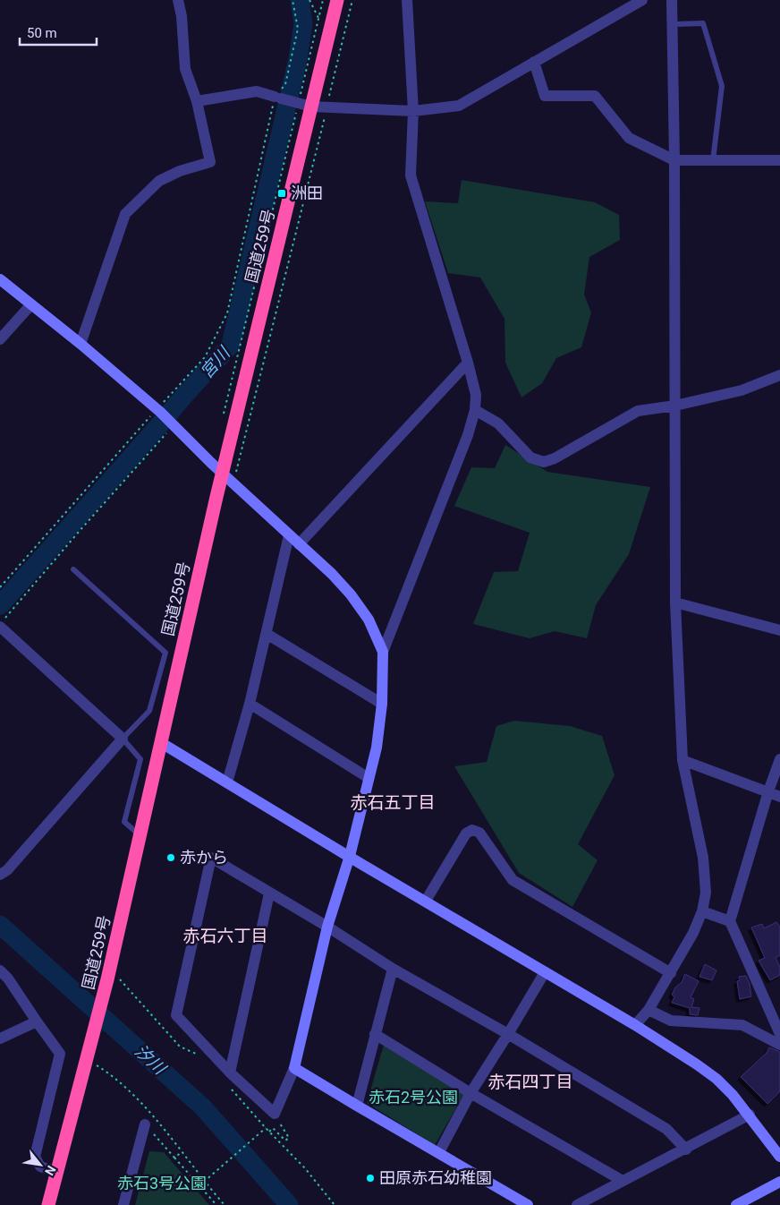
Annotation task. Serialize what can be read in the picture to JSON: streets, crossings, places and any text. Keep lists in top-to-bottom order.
{
  "streets": {
    "highway": ["国道259号"]
  },
  "districts": ["赤石五丁目", "赤石六丁目", "赤石四丁目"],
  "water": ["宮川", "汐川"],
  "parks": ["赤石2号公園", "赤石3号公園"],
  "places": {
    "transit": ["洲田"],
    "other": ["赤から", "田原赤石幼稚園"]
  },
  "scale_bar": "50 m",
  "north": "bottom right"
}
